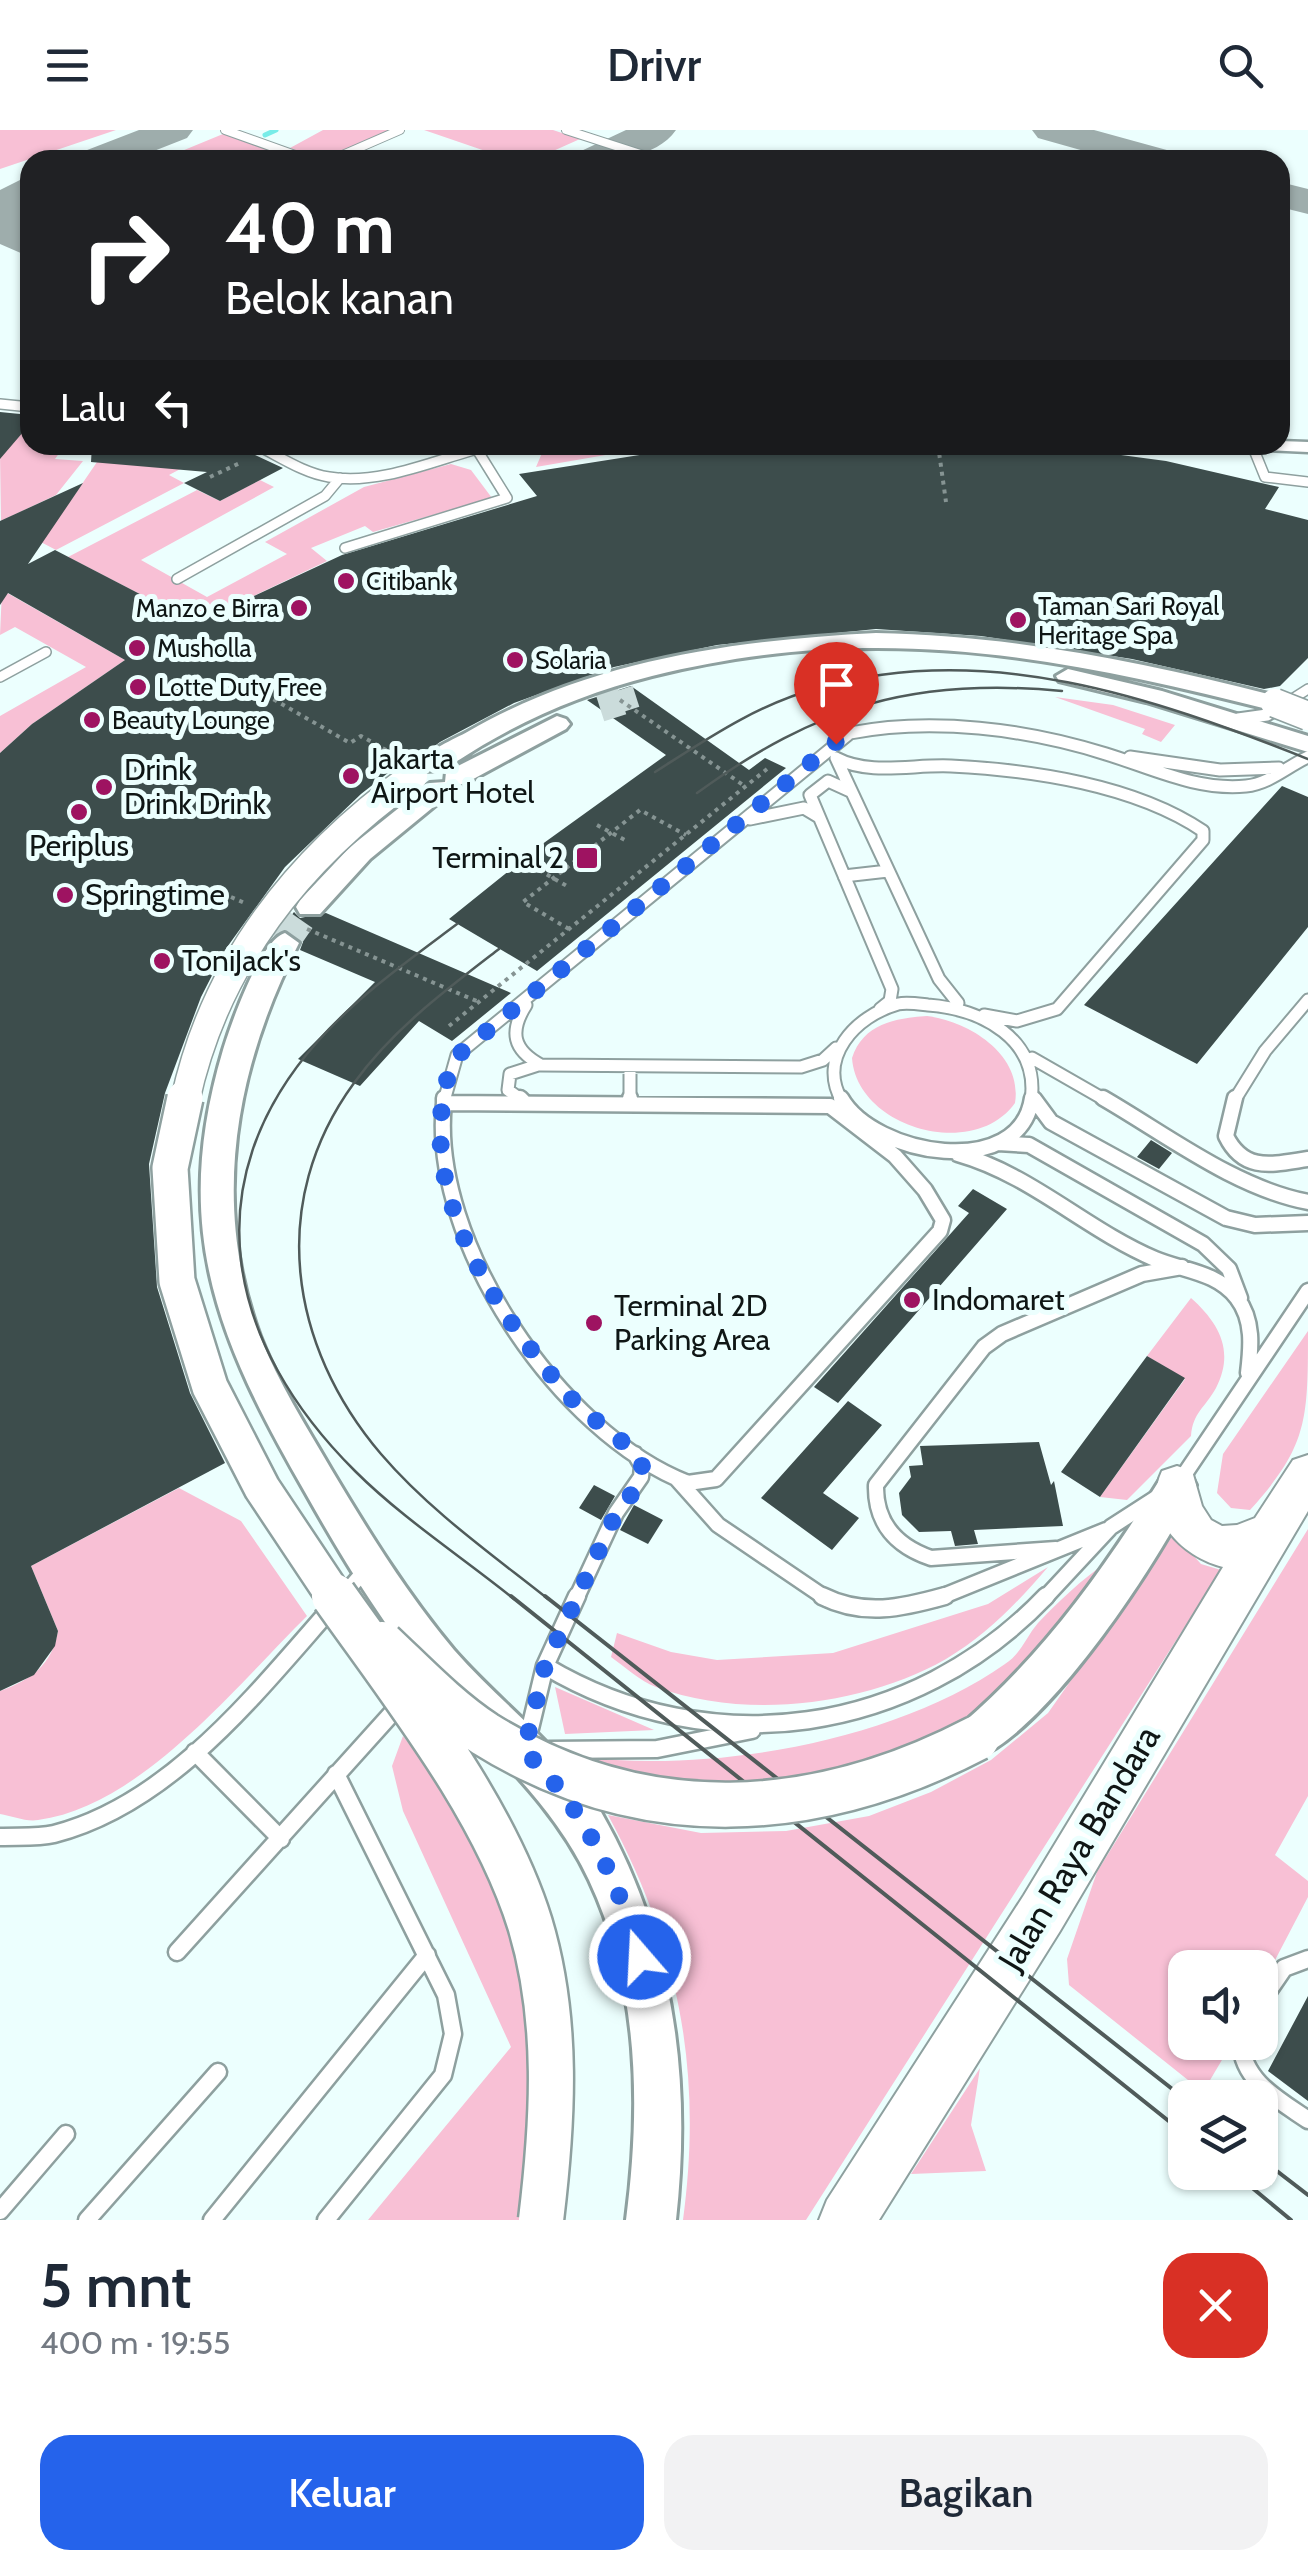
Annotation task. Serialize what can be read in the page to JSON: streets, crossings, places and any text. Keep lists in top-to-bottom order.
{
  "streets": {
    "main road": ["Jalan Raya Bandara"]
  },
  "places": {
    "other": [
      "Citibank",
      "Manzo e Birra",
      "Taman Sari Royal Heritage Spa",
      "Musholla",
      "Solaria",
      "Lotte Duty Free",
      "Beauty Lounge",
      "Jakarta Airport Hotel",
      "Drink Drink Drink",
      "Periplus",
      "Springtime",
      "ToniJack's",
      "Indomaret",
      "Terminal 2D Parking Area"
    ],
    "transit": ["Terminal 2"]
  },
  "page": {
    "header": "Drivr",
    "turn": ["40 m", "Belok kanan"],
    "then": "Lalu",
    "heading": ["5 mnt", "400 m · 19:55"],
    "buttons": ["Keluar", "Bagikan"]
  }
}
